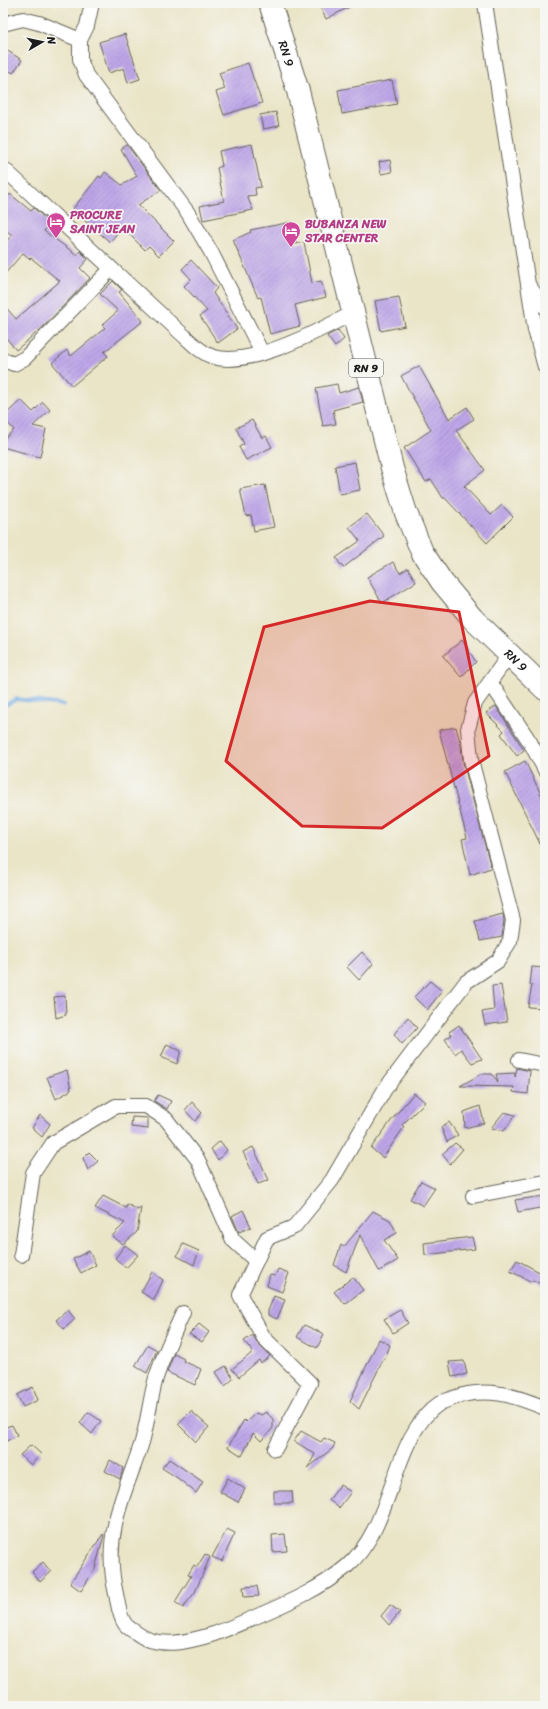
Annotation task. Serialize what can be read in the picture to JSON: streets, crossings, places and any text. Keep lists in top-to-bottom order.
{
  "streets": {
    "main road": ["RN 9"]
  },
  "places": {
    "hotel": ["PROCURE SAINT JEAN", "BUBANZA NEW STAR CENTER"]
  },
  "north": "right"
}
